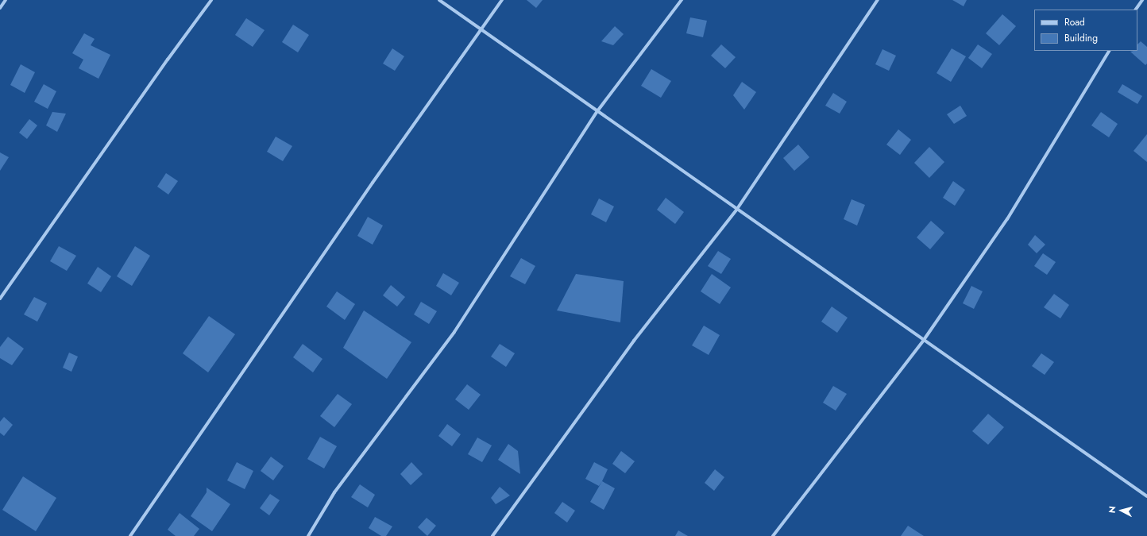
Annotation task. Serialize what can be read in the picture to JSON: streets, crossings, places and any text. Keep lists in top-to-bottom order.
{
  "legend": ["Road", "Building"],
  "north": "left"
}
